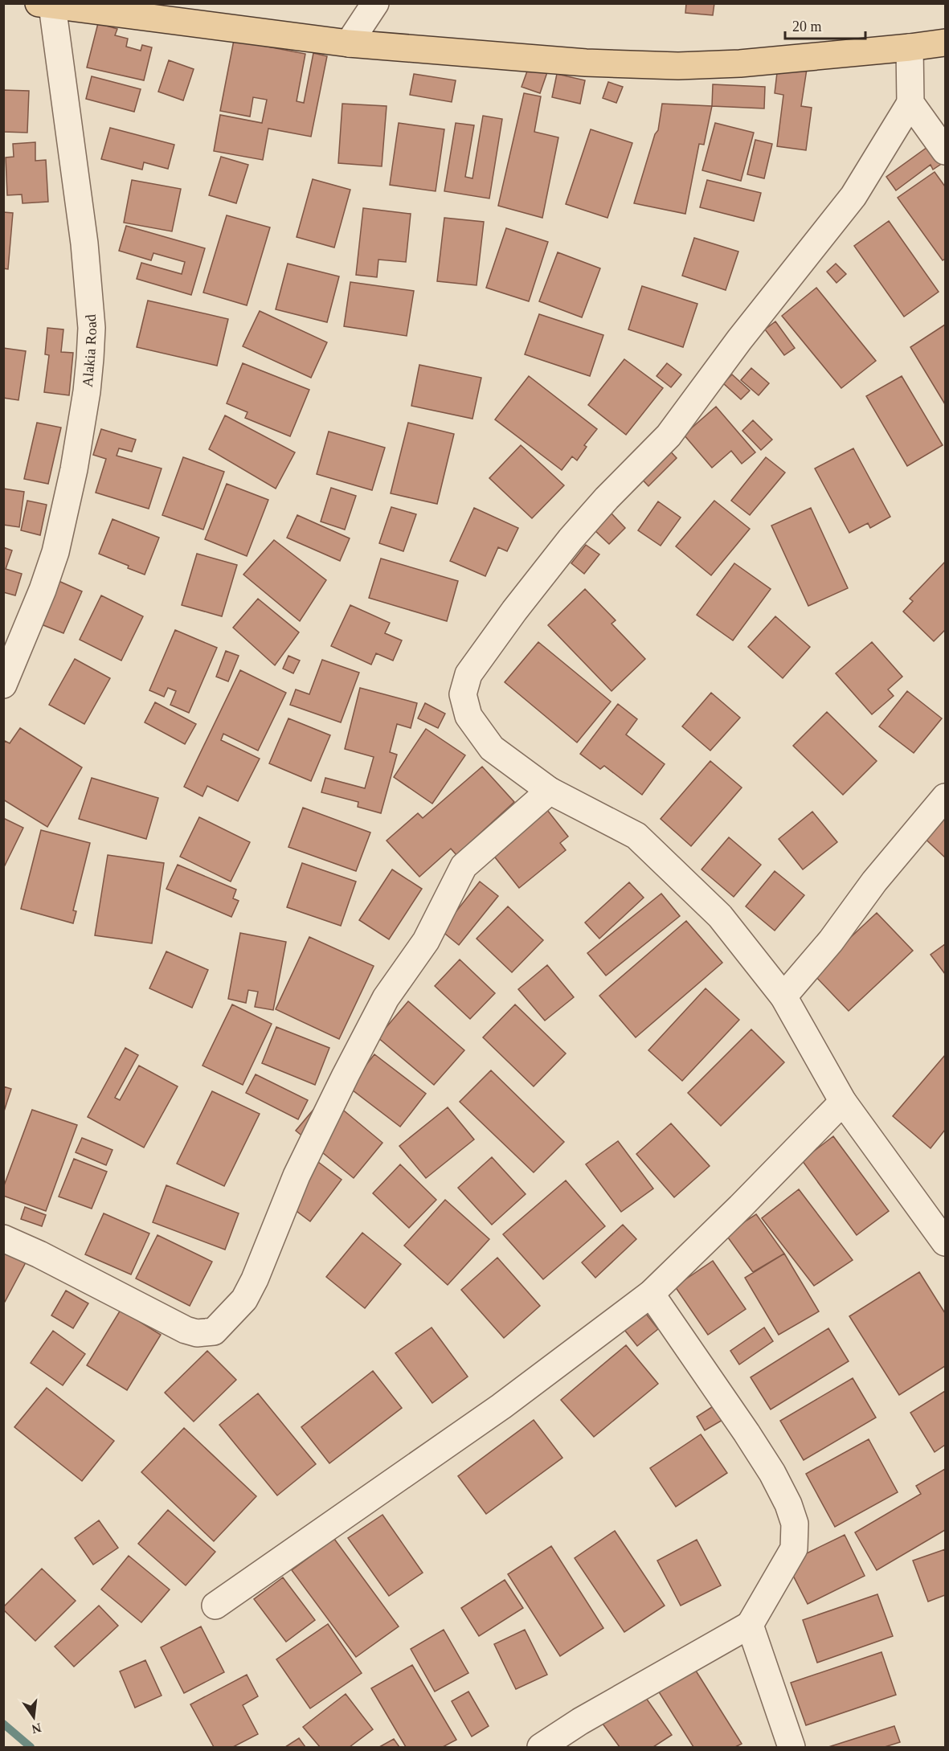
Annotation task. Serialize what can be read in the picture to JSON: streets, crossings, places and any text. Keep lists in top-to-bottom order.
{
  "streets": {
    "street": ["Alakia Road"]
  },
  "scale_bar": "20 m",
  "north": "bottom"
}
